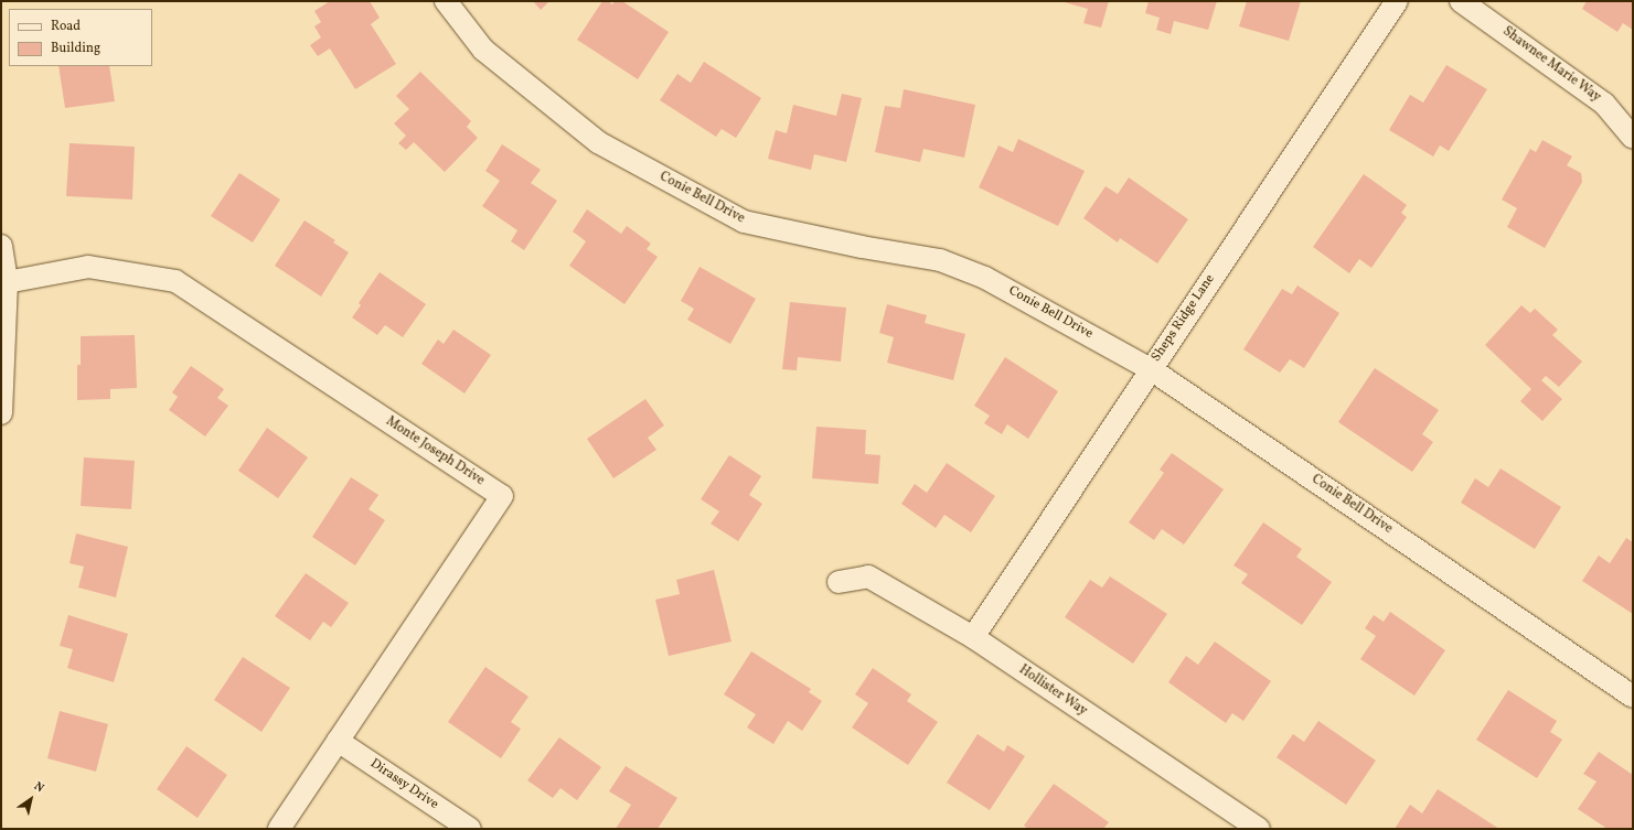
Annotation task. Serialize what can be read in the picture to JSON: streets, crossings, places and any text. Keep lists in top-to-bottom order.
{
  "streets": {
    "street": [
      "Shawnee Marie Way",
      "Conie Bell Drive",
      "Sheps Ridge Lane",
      "Monte Joseph Drive",
      "Hollister Way",
      "Dirassy Drive"
    ]
  },
  "crossings": [
    ["Conie Bell Drive", "Sheps Ridge Lane"],
    ["Sheps Ridge Lane", "Hollister Way"],
    ["Monte Joseph Drive", "Dirassy Drive"]
  ],
  "legend": ["Road", "Building"],
  "north": "top right"
}
